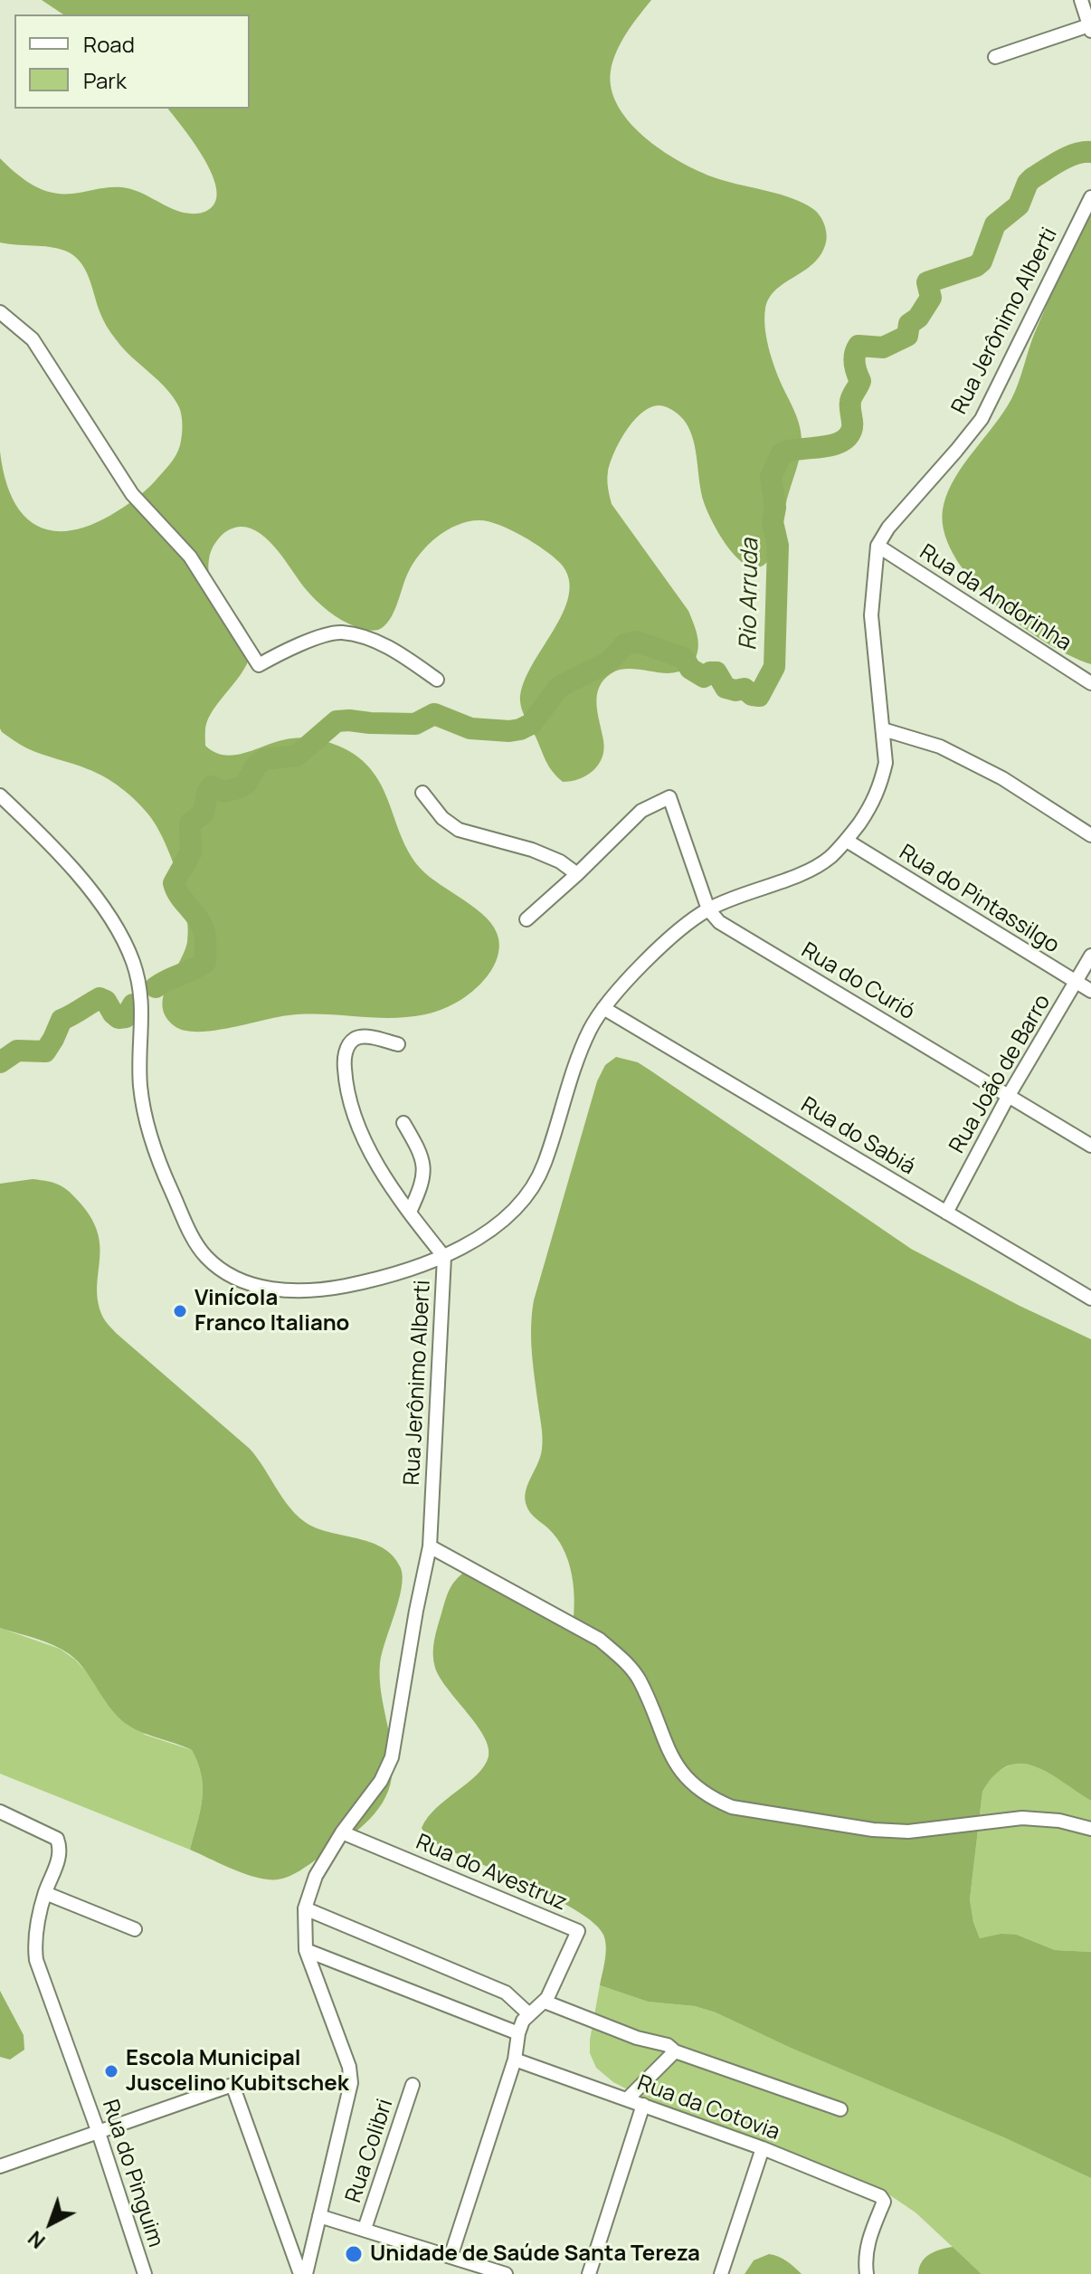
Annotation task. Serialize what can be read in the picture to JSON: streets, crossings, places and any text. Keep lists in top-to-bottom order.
{
  "streets": {
    "street": [
      "Rua Jerônimo Alberti",
      "Rua da Andorinha",
      "Rua do Pintassilgo",
      "Rua do Curió",
      "Rua João de Barro",
      "Rua do Sabiá",
      "Rua do Avestruz",
      "Rua da Cotovia",
      "Rua Colibri",
      "Rua do Pinguim"
    ]
  },
  "crossings": [
    ["Rua Jerônimo Alberti", "Rua da Andorinha"],
    ["Rua Jerônimo Alberti", "Rua do Pintassilgo"],
    ["Rua Jerônimo Alberti", "Rua do Curió"],
    ["Rua Jerônimo Alberti", "Rua do Sabiá"],
    ["Rua Jerônimo Alberti", "Rua do Avestruz"],
    ["Rua do Pintassilgo", "Rua João de Barro"],
    ["Rua do Curió", "Rua João de Barro"],
    ["Rua João de Barro", "Rua do Sabiá"],
    ["Rua do Avestruz", "Rua da Cotovia"]
  ],
  "water": ["Rio Arruda"],
  "places": ["Vinícola Franco Italiano", "Escola Municipal Juscelino Kubitschek", "Unidade de Saúde Santa Tereza"],
  "legend": ["Road", "Park"],
  "north": "bottom left"
}
